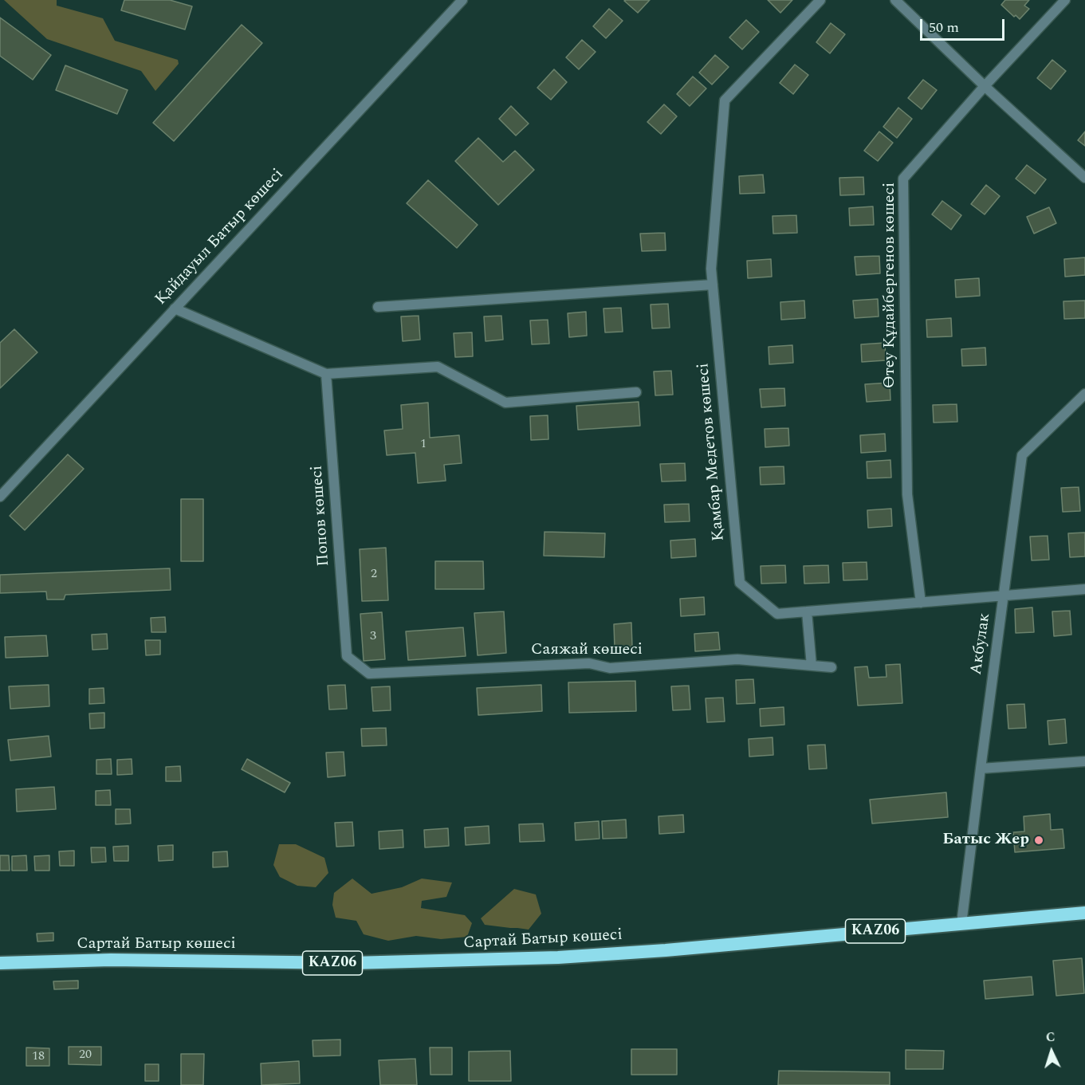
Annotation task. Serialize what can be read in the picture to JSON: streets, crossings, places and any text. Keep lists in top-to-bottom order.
{
  "streets": {
    "highway": ["KАZ06", "Сартай Батыр көшесі"],
    "street": [
      "Қайдауыл Батыр көшесі",
      "Өтеу Құдайбергенов көшесі",
      "Қамбар Медетов көшесі",
      "Попов көшесі",
      "Акбулак",
      "Саяжай көшесі"
    ]
  },
  "crossings": [
    ["Өтеу Құдайбергенов көшесі", "Қамбар Медетов көшесі"],
    ["Қамбар Медетов көшесі", "Акбулак"],
    ["Попов көшесі", "Саяжай көшесі"],
    ["Акбулак", "Сартай Батыр көшесі"]
  ],
  "places": ["Батыс Жер"],
  "house_numbers": [
    "1",
    "2",
    "3",
    "20",
    "18"
  ],
  "scale_bar": "50 m",
  "north": "top"
}
